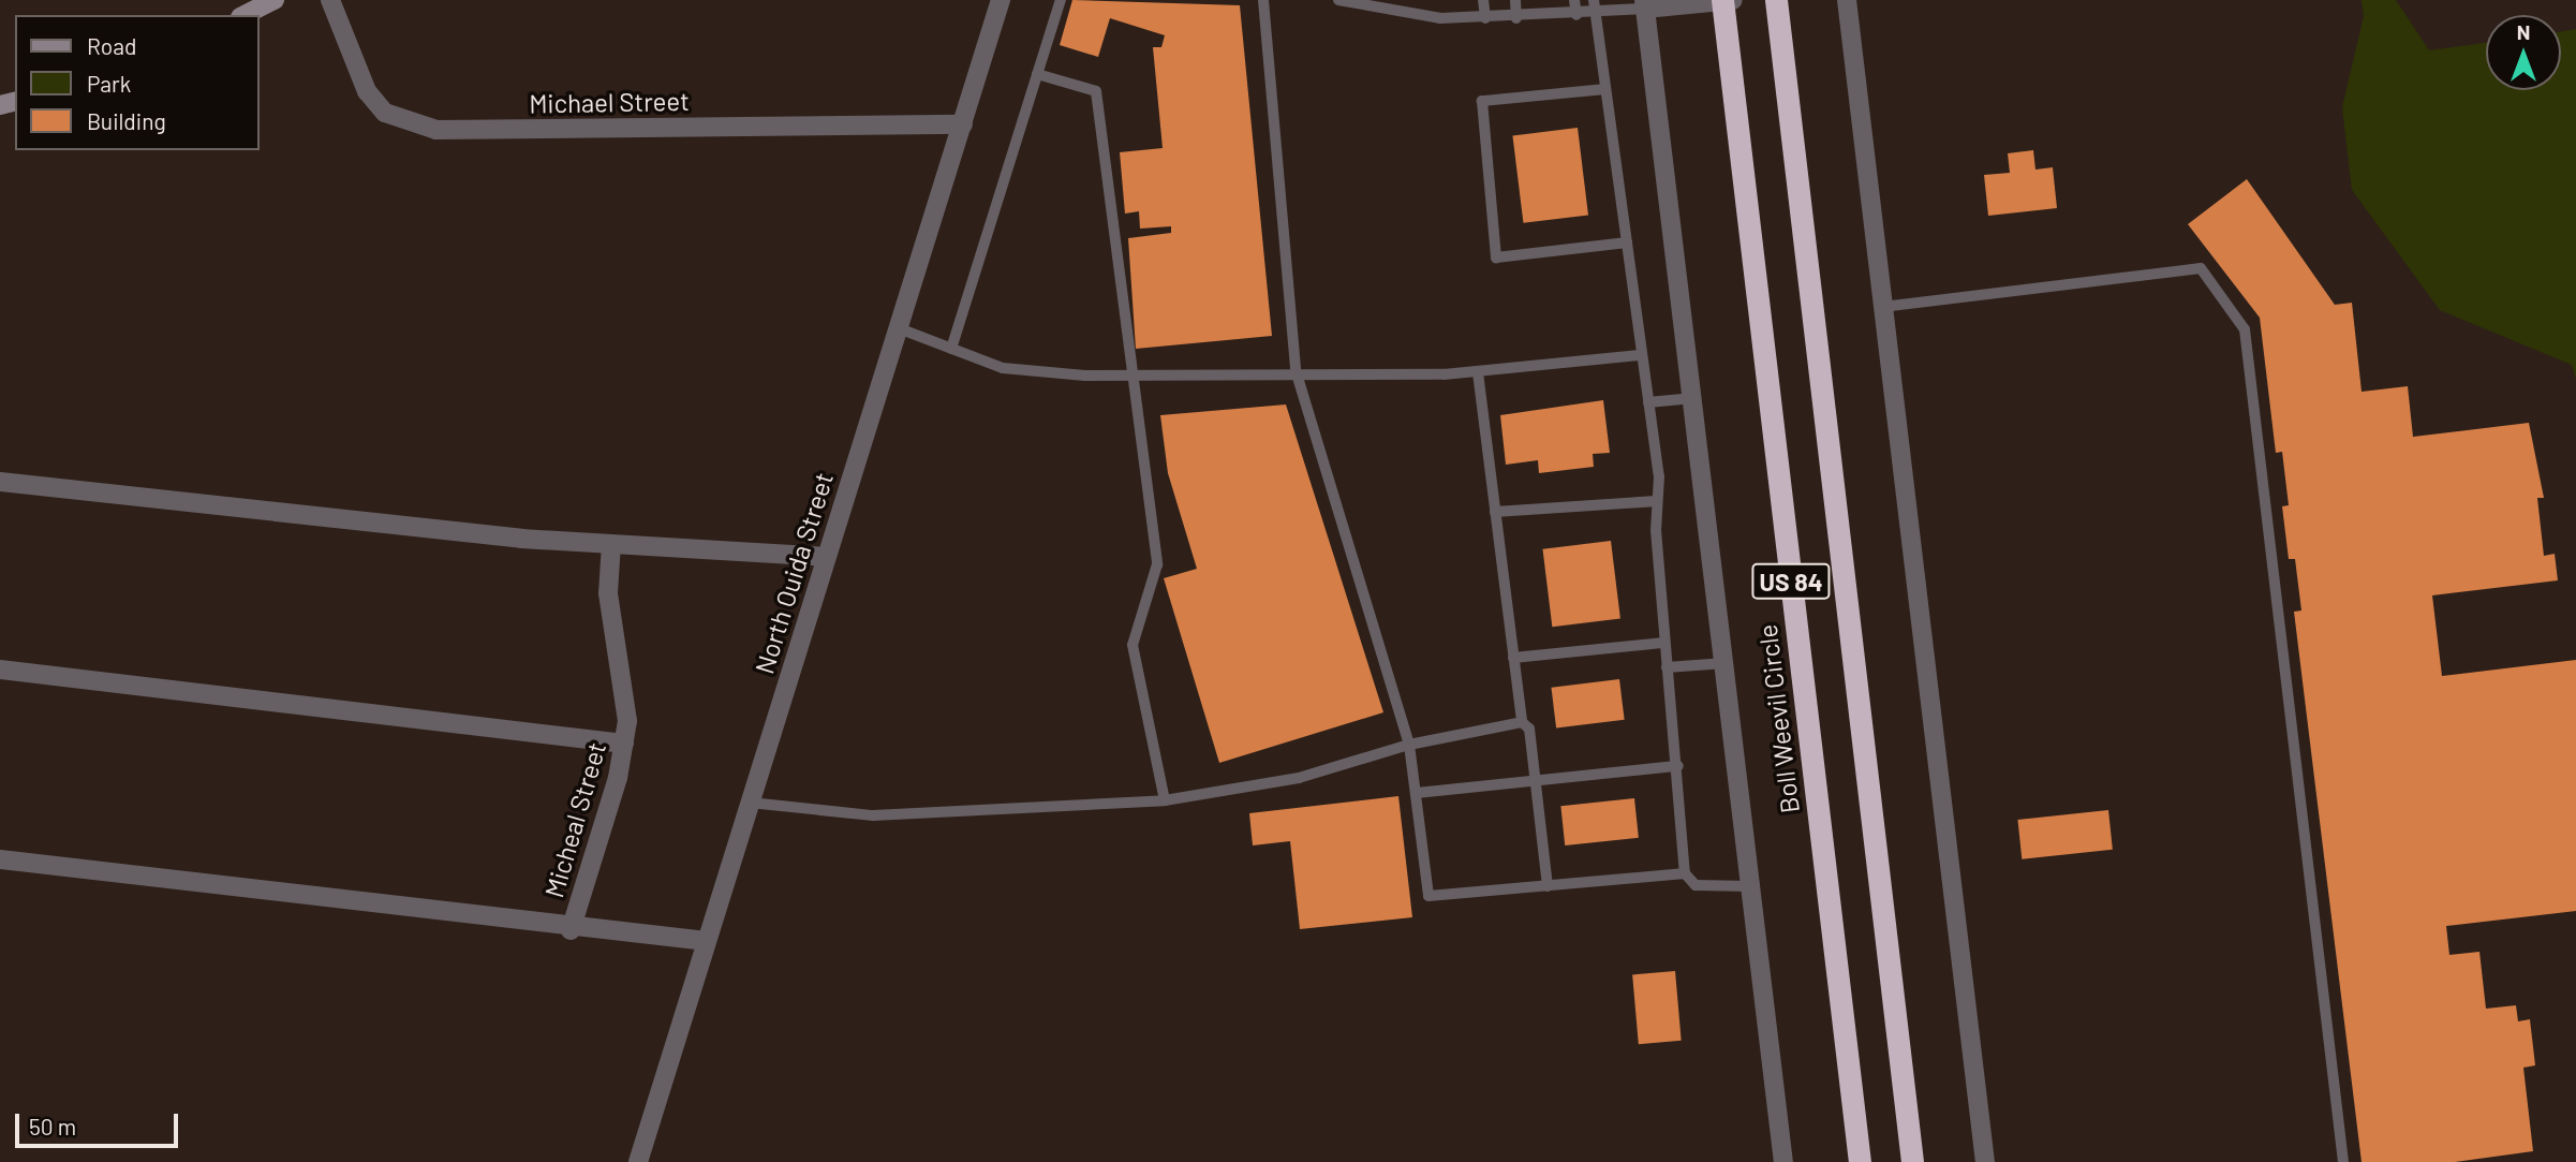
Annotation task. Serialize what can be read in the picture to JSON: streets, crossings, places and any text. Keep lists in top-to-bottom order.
{
  "streets": {
    "highway": ["US 84", "Boll Weevil Circle"],
    "street": ["Michael Street", "North Ouida Street", "Micheal Street"]
  },
  "crossings": [
    ["Michael Street", "North Ouida Street"],
    ["North Ouida Street", "Micheal Street"]
  ],
  "legend": ["Road", "Park", "Building"],
  "scale_bar": "50 m",
  "north": "top"
}
